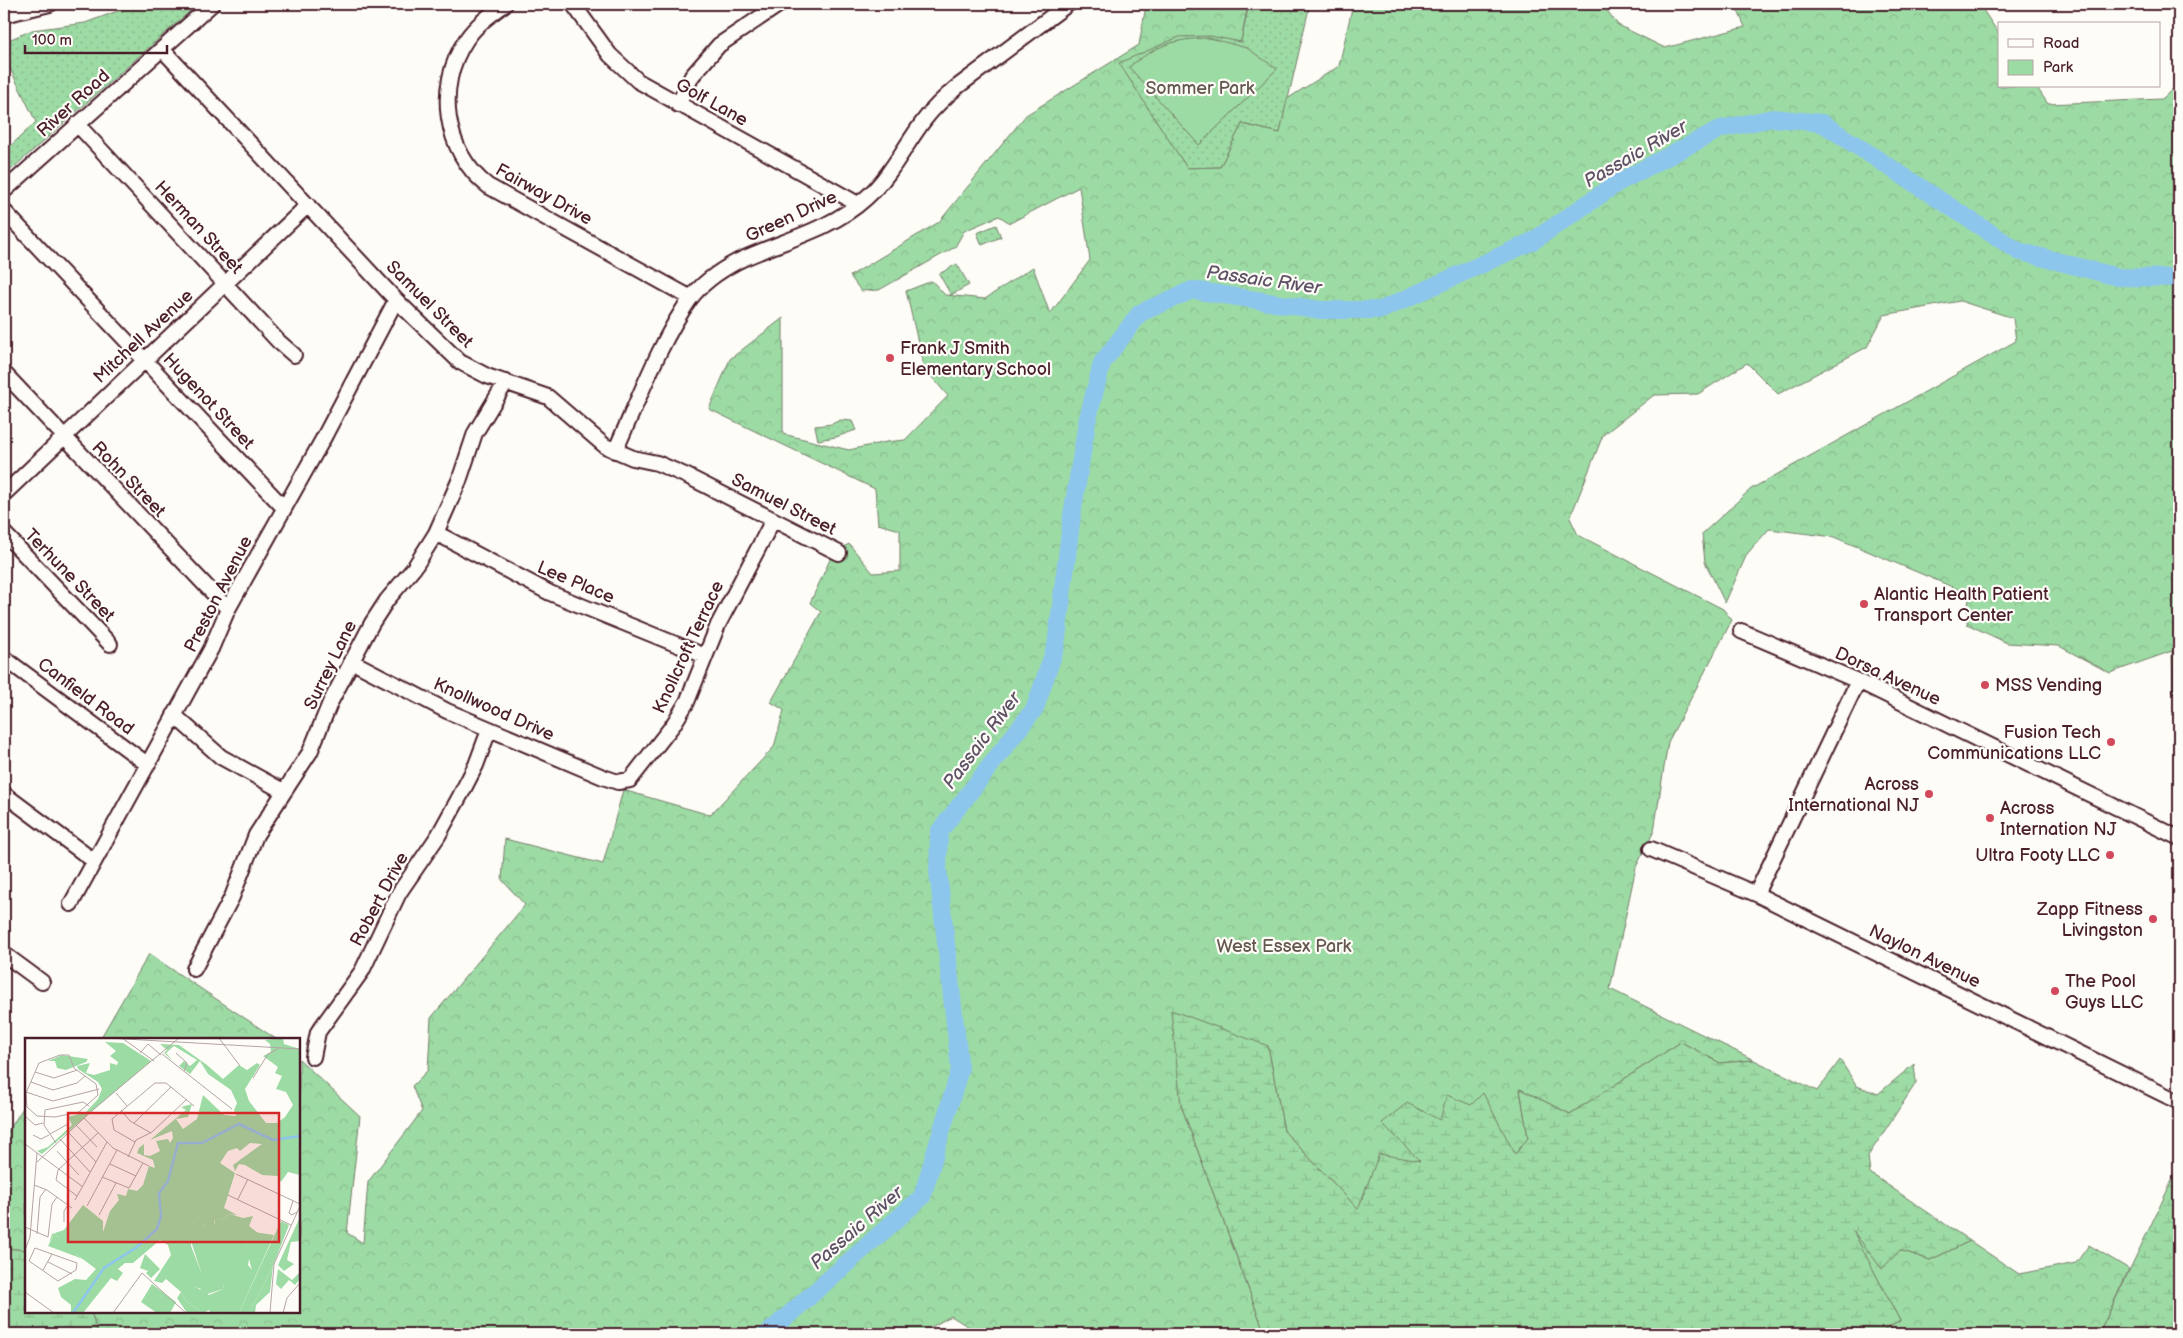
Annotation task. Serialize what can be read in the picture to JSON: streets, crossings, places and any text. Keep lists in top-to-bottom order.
{
  "streets": {
    "street": [
      "Golf Lane",
      "River Road",
      "Fairway Drive",
      "Green Drive",
      "Herman Street",
      "Samuel Street",
      "Mitchell Avenue",
      "Hugenot Street",
      "Rohn Street",
      "Terhune Street",
      "Lee Place",
      "Preston Avenue",
      "Knollcroft Terrace",
      "Surrey Lane",
      "Dorsa Avenue",
      "Canfield Road",
      "Knollwood Drive",
      "Robert Drive",
      "Naylon Avenue"
    ]
  },
  "crossings": [
    ["Golf Lane", "Green Drive"],
    ["River Road", "Herman Street"],
    ["River Road", "Samuel Street"],
    ["Fairway Drive", "Green Drive"],
    ["Green Drive", "Samuel Street"],
    ["Herman Street", "Mitchell Avenue"],
    ["Samuel Street", "Mitchell Avenue"],
    ["Samuel Street", "Preston Avenue"],
    ["Samuel Street", "Knollcroft Terrace"],
    ["Samuel Street", "Surrey Lane"],
    ["Mitchell Avenue", "Hugenot Street"],
    ["Mitchell Avenue", "Rohn Street"],
    ["Hugenot Street", "Preston Avenue"],
    ["Rohn Street", "Preston Avenue"],
    ["Lee Place", "Knollcroft Terrace"],
    ["Lee Place", "Surrey Lane"],
    ["Preston Avenue", "Canfield Road"],
    ["Knollcroft Terrace", "Knollwood Drive"],
    ["Surrey Lane", "Knollwood Drive"],
    ["Knollwood Drive", "Robert Drive"]
  ],
  "water": ["Passaic River"],
  "parks": ["Sommer Park", "West Essex Park"],
  "places": [
    "Frank J Smith Elementary School",
    "Alantic Health Patient Transport Center",
    "MSS Vending",
    "Fusion Tech Communications LLC",
    "Across International NJ",
    "Across Internation NJ",
    "Ultra Footy LLC",
    "Zapp Fitness Livingston",
    "The Pool Guys LLC"
  ],
  "legend": ["Road", "Park"],
  "scale_bar": "100 m"
}
